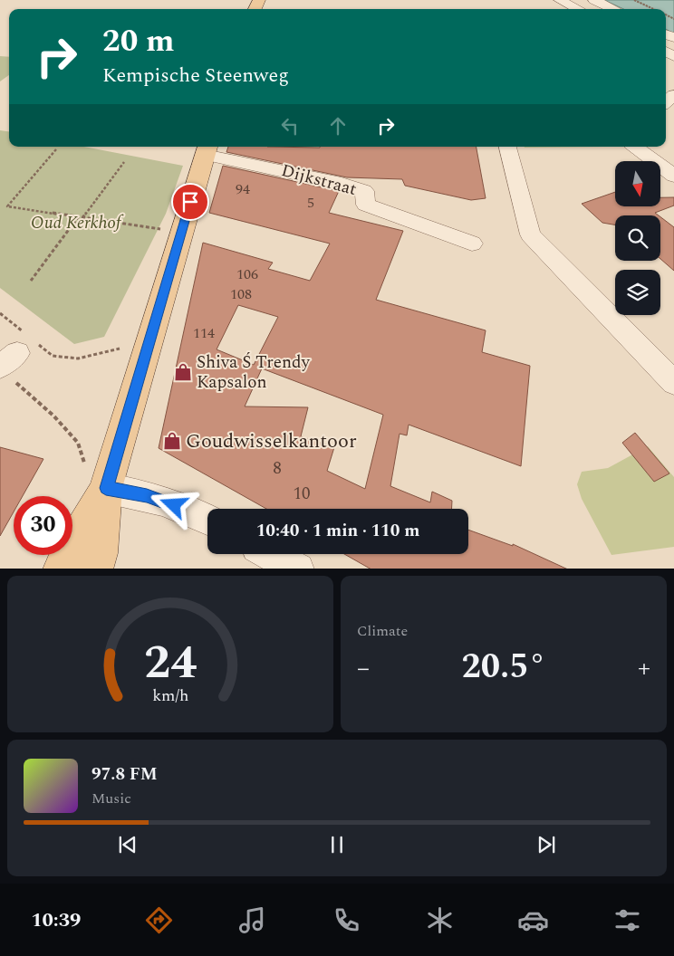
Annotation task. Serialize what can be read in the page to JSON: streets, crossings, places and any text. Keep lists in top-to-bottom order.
{
  "streets": {
    "street": ["Dijkstraat"]
  },
  "parks": ["Oud Kerkhof"],
  "places": {
    "shop": ["Shiva Ś Trendy Kapsalon", "Goudwisselkantoor"]
  },
  "house_numbers": [
    "94",
    "5",
    "106",
    "108",
    "114",
    "8",
    "10"
  ],
  "north": "bottom",
  "page": {
    "turn": ["20 m", "Kempische Steenweg"],
    "limit": "30",
    "trip": "10:40 · 1 min · 110 m",
    "tile": "Climate",
    "heat": ["−", "20.5°", "+"],
    "song": ["97.8 FM", "Music"],
    "tabs": "10:39",
    "gauge": ["24", "km/h"]
  }
}
